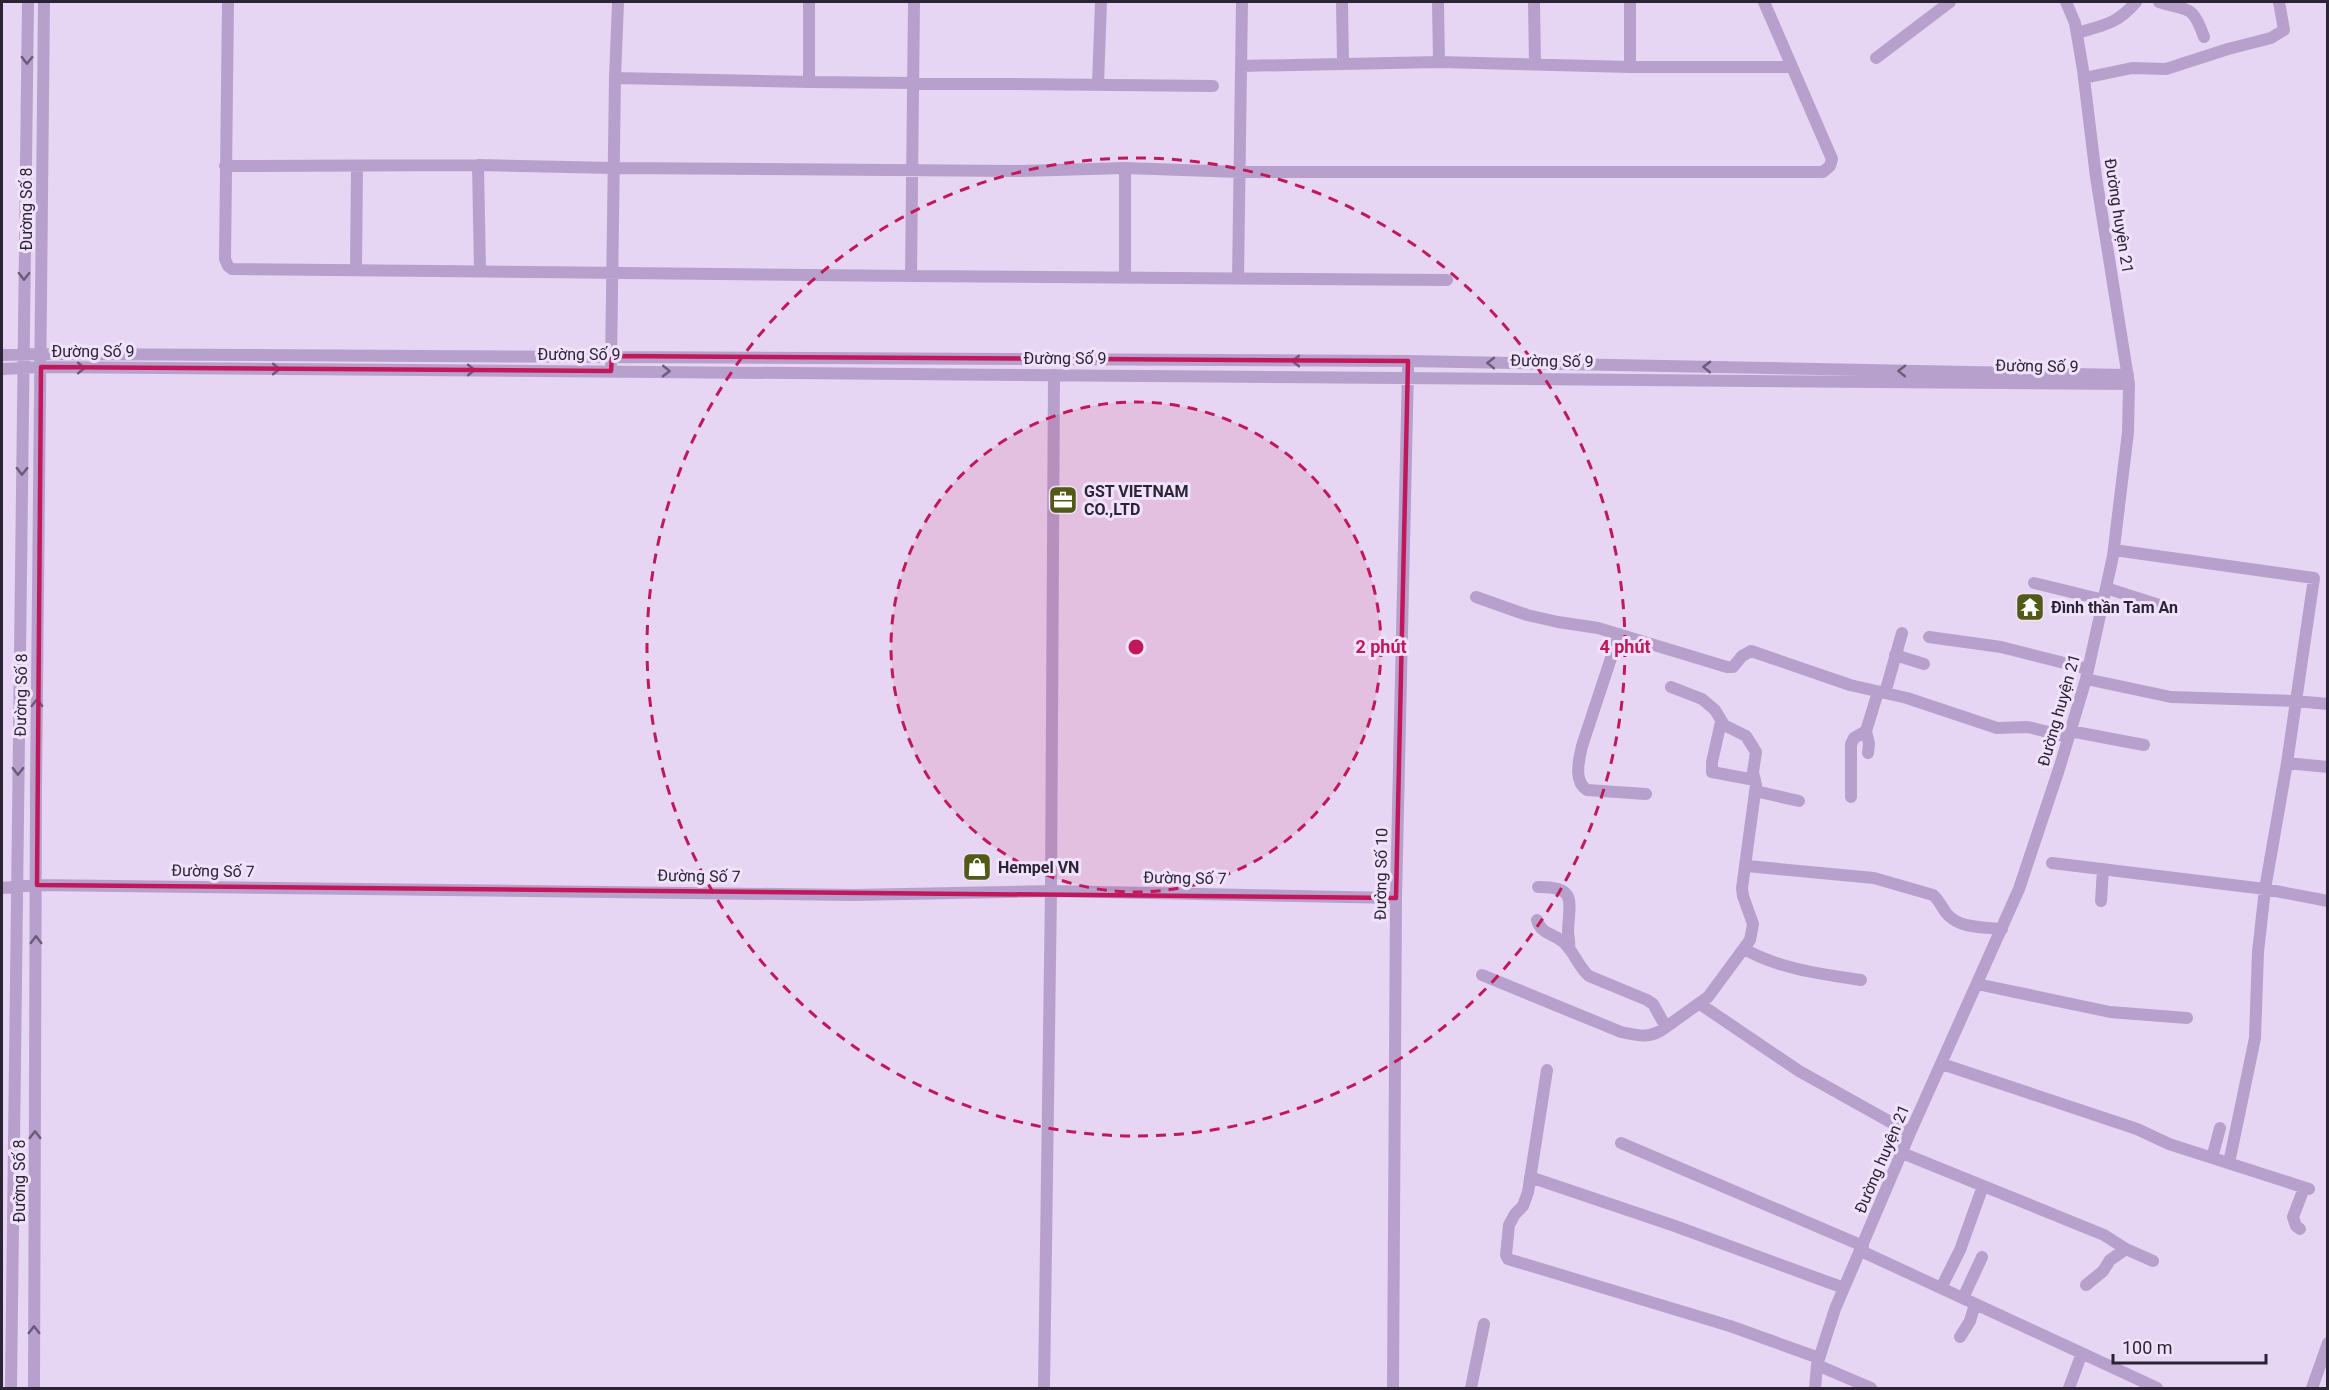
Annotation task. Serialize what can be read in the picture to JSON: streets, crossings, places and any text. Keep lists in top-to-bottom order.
{
  "streets": {
    "street": [
      "Đường Số 8",
      "Đường huyện 21",
      "Đường Số 9",
      "Đường Số 7",
      "Đường Số 10"
    ]
  },
  "crossings": [
    ["Đường Số 8", "Đường Số 9"],
    ["Đường Số 8", "Đường Số 7"],
    ["Đường huyện 21", "Đường Số 9"],
    ["Đường Số 9", "Đường Số 10"],
    ["Đường Số 7", "Đường Số 10"]
  ],
  "places": {
    "office": ["GST VIETNAM CO.,LTD"],
    "temple": ["Đình thần Tam An"],
    "shop": ["Hempel VN"]
  },
  "scale_bar": "100 m",
  "rings": ["2 phút", "4 phút"]
}
